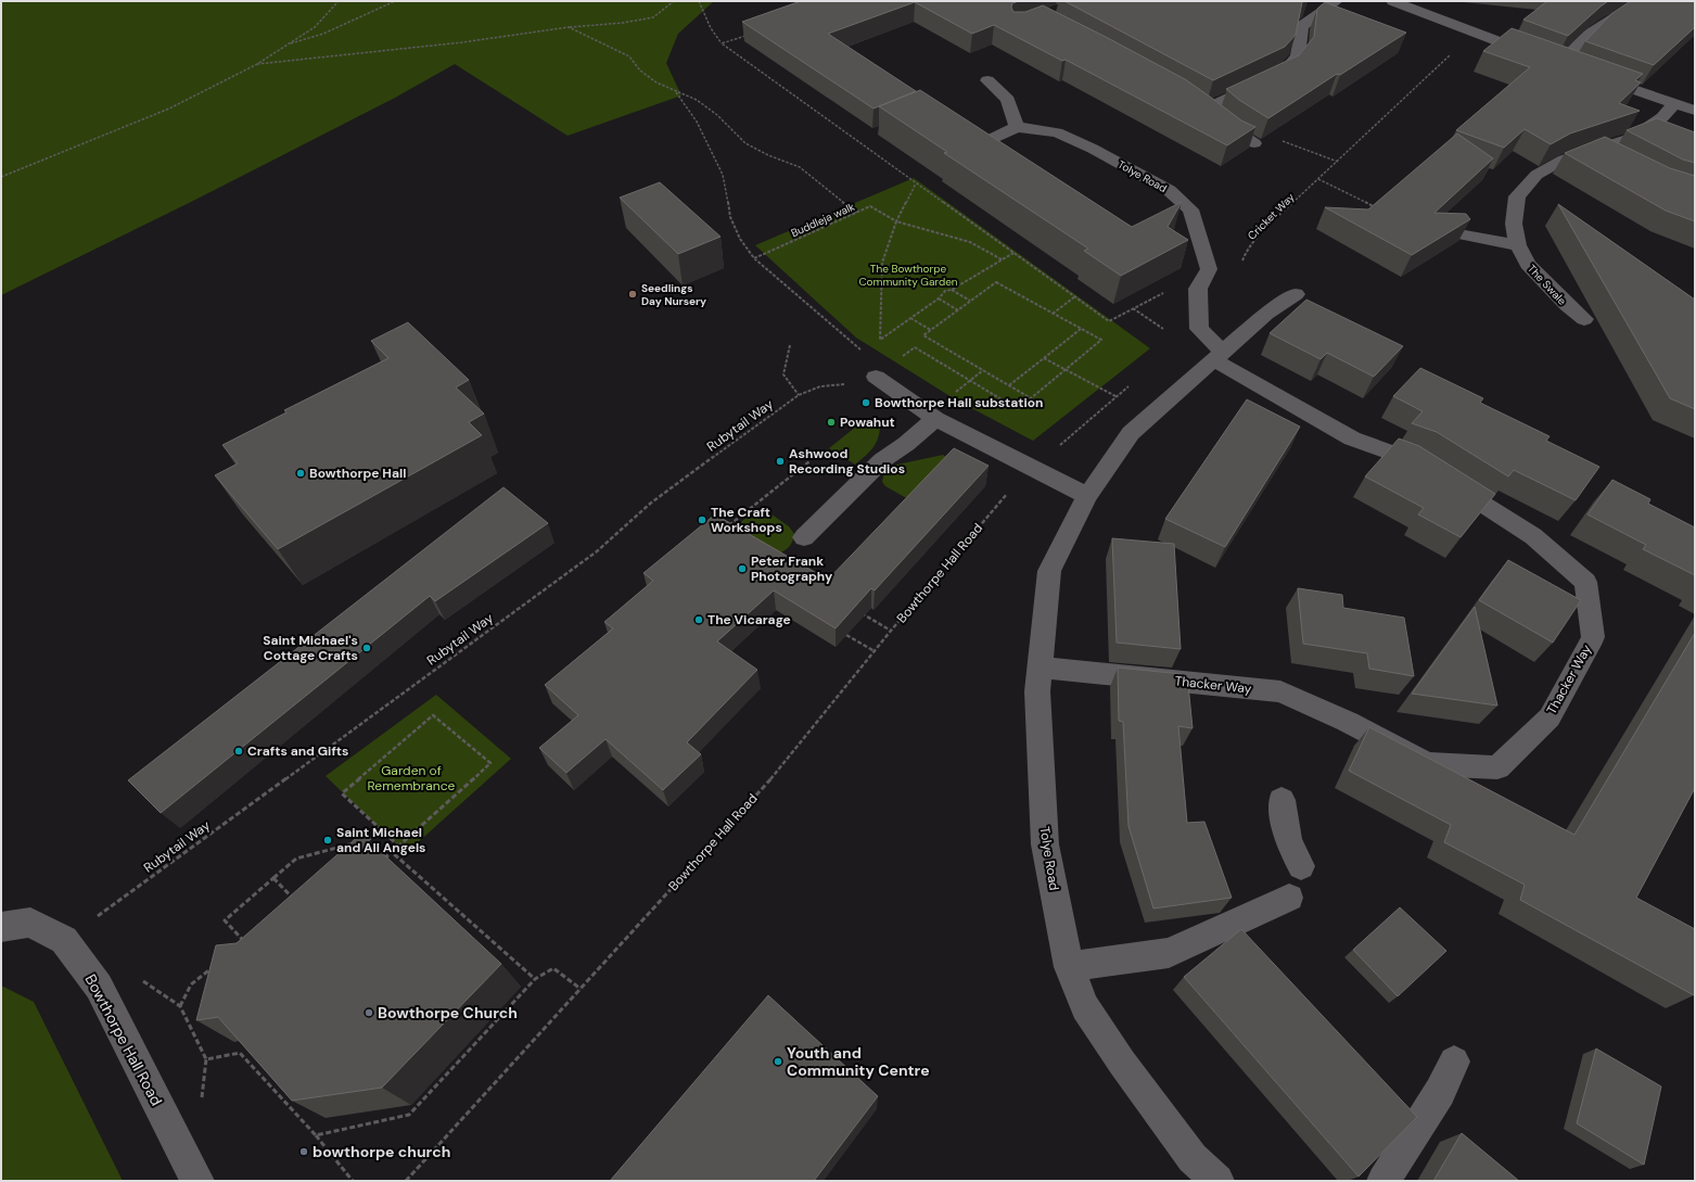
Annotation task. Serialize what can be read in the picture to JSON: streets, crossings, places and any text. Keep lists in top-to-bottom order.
{
  "streets": {
    "street": [
      "Tolye Road",
      "The Swale",
      "Bowthorpe Hall Road",
      "Thacker Way"
    ],
    "path": ["Cricket Way", "Buddleja walk", "Rubytail Way"]
  },
  "crossings": [
    ["Tolye Road", "Thacker Way"],
    ["Rubytail Way", "Bowthorpe Hall Road"]
  ],
  "parks": ["The Bowthorpe Community Garden", "Garden of Remembrance"],
  "places": [
    "Seedlings Day Nursery",
    "Bowthorpe Hall substation",
    "Powahut",
    "Ashwood Recording Studios",
    "Bowthorpe Hall",
    "The Craft Workshops",
    "Peter Frank Photography",
    "The Vicarage",
    "Saint Michael's Cottage Crafts",
    "Crafts and Gifts",
    "Saint Michael and All Angels",
    "Bowthorpe Church",
    "Youth and Community Centre",
    "bowthorpe church"
  ]
}
